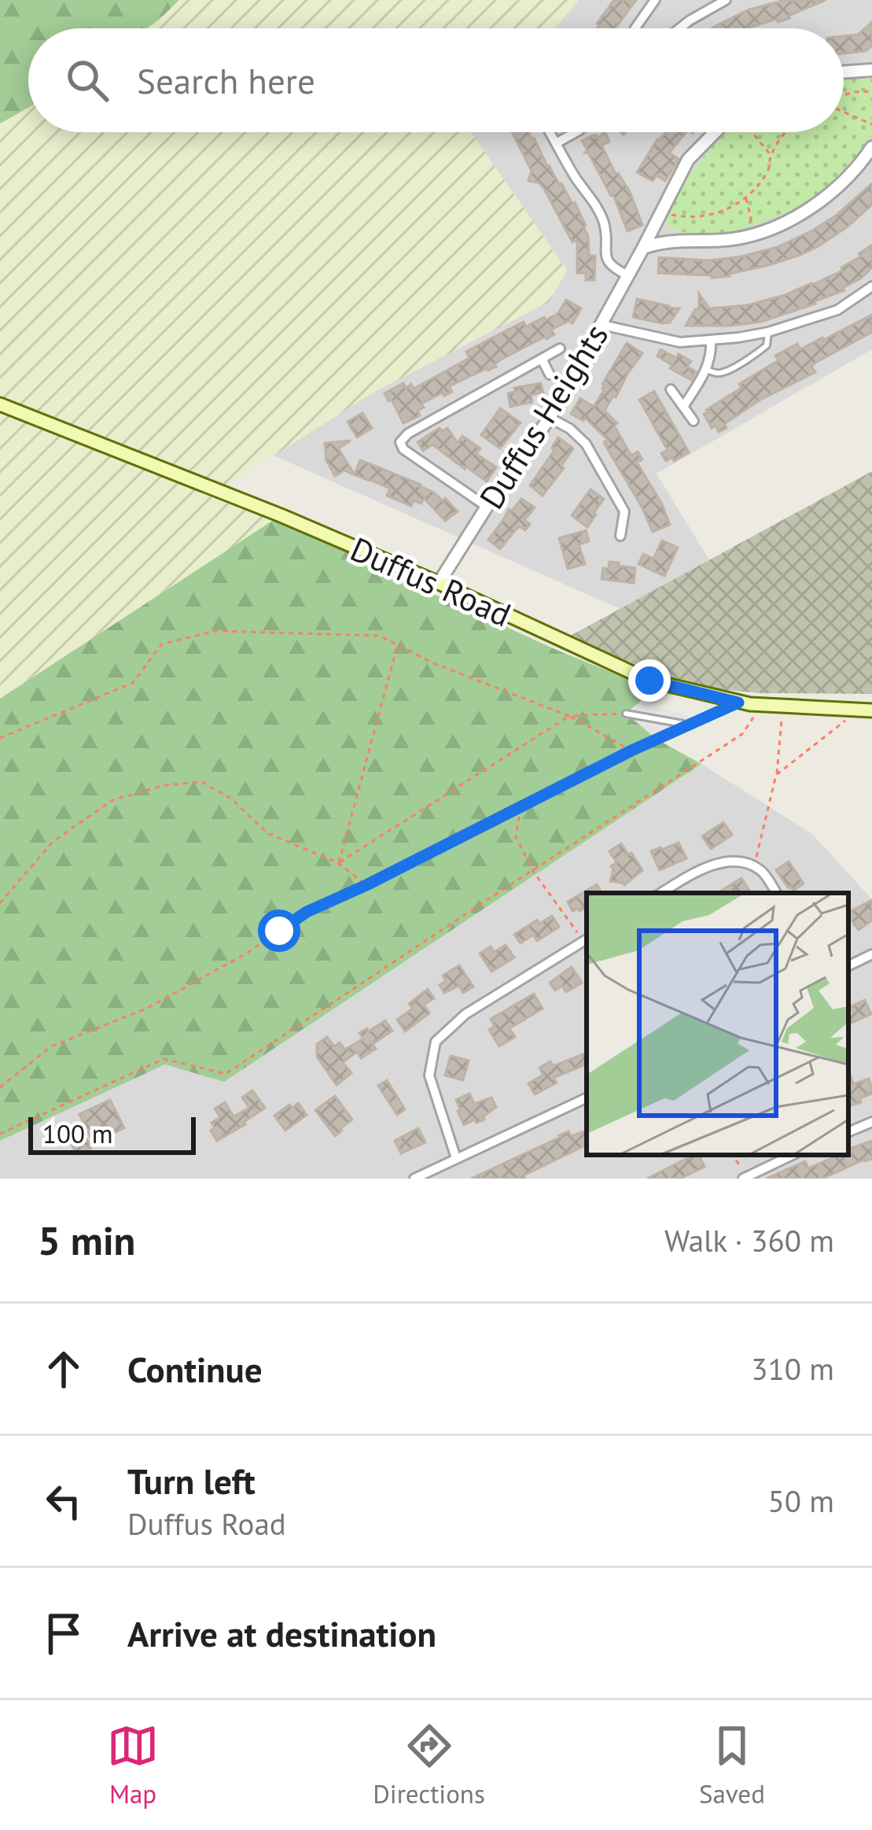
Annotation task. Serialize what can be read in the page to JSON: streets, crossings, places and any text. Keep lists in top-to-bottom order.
{
  "streets": {
    "main road": ["Duffus Road"],
    "street": ["Duffus Heights"]
  },
  "crossings": [
    ["Duffus Heights", "Duffus Road"]
  ],
  "scale_bar": "100 m",
  "page": {
    "search": "Search here",
    "scale": "100 m",
    "heading": ["5 min", "Walk · 360 m"],
    "list": [
      ["Continue", "310 m"],
      ["Turn left", "Duffus Road", "50 m"],
      "Arrive at destination"
    ],
    "nav": ["Map", "Directions", "Saved"]
  }
}
